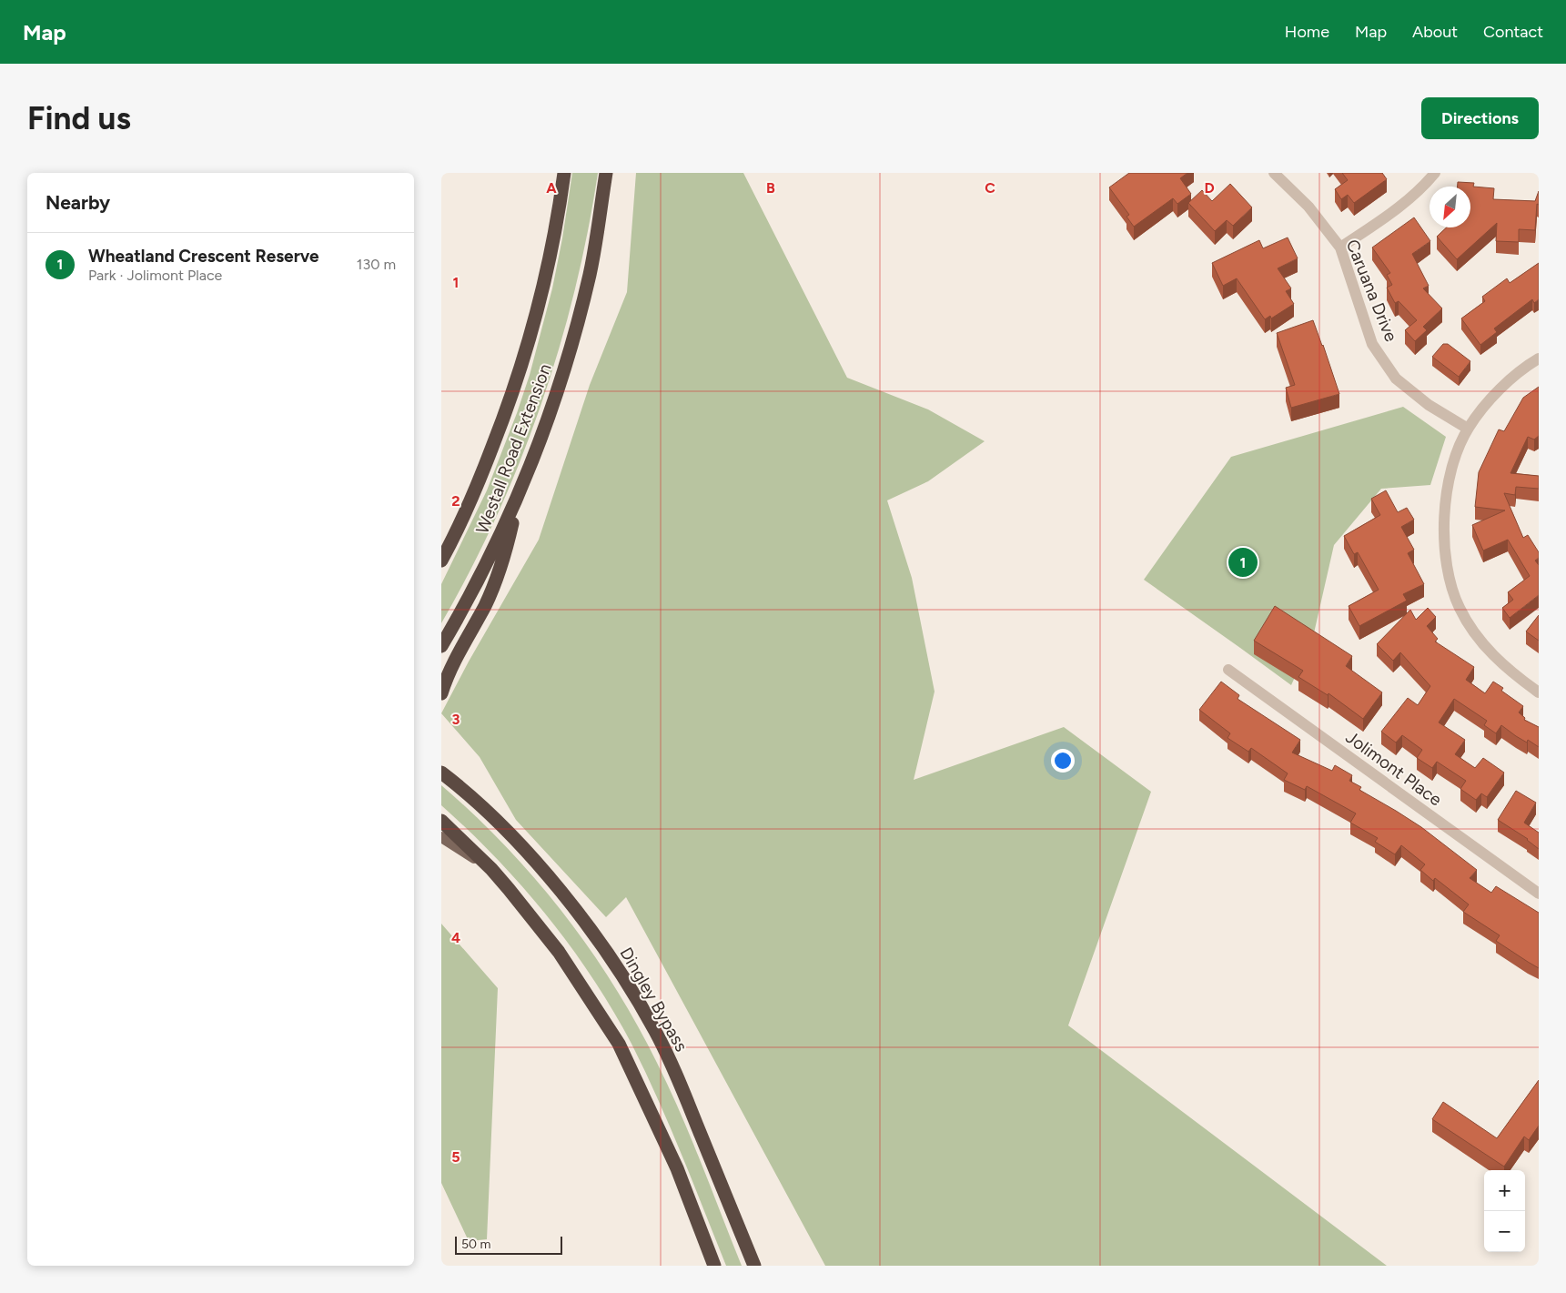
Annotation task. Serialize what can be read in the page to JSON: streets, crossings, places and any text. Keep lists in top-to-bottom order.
{
  "streets": {
    "highway": ["Westall Road Extension", "Dingley Bypass"],
    "street": ["Caruana Drive", "Jolimont Place"]
  },
  "scale_bar": "50 m",
  "north": "bottom left",
  "page": {
    "header": "Map",
    "nav": [
      "Home",
      "Map",
      "About",
      "Contact"
    ],
    "buttons": "Directions",
    "title": "Find us",
    "heading": "Nearby",
    "list": [
      {
        "mark": "1",
        "name": "Wheatland Crescent Reserve",
        "note": "Park · Jolimont Place",
        "value": "130 m"
      }
    ],
    "pins": "1",
    "map_buttons": ["+", "−"],
    "scale": "50 m"
  },
  "grid": {
    "columns": [
      "A",
      "B",
      "C",
      "D"
    ],
    "rows": [
      "1",
      "2",
      "3",
      "4",
      "5"
    ]
  }
}
